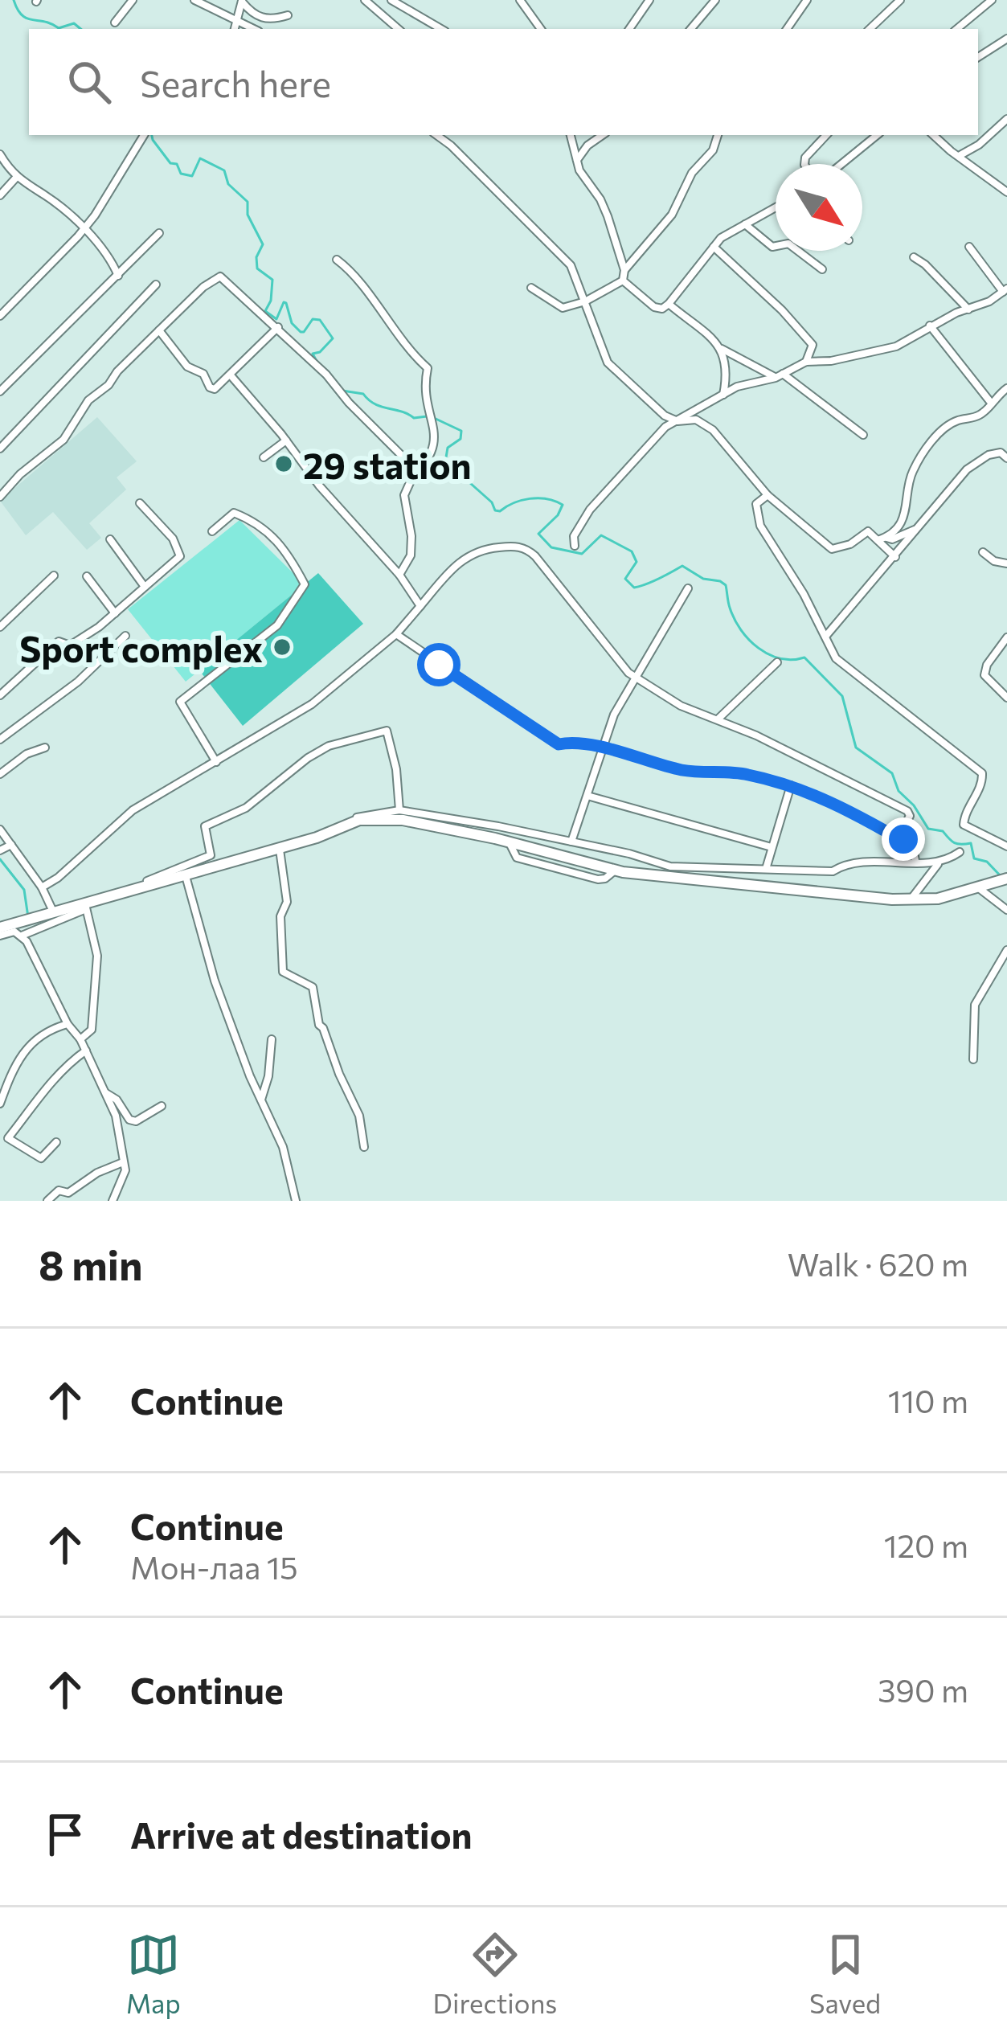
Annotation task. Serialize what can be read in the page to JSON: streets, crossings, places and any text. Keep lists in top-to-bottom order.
{
  "places": ["29 station", "Sport complex"],
  "north": "bottom right",
  "page": {
    "search": "Search here",
    "heading": ["8 min", "Walk · 620 m"],
    "list": [
      ["Continue", "110 m"],
      ["Continue", "Мон-лаа 15", "120 m"],
      ["Continue", "390 m"],
      "Arrive at destination"
    ],
    "nav": ["Map", "Directions", "Saved"]
  }
}
